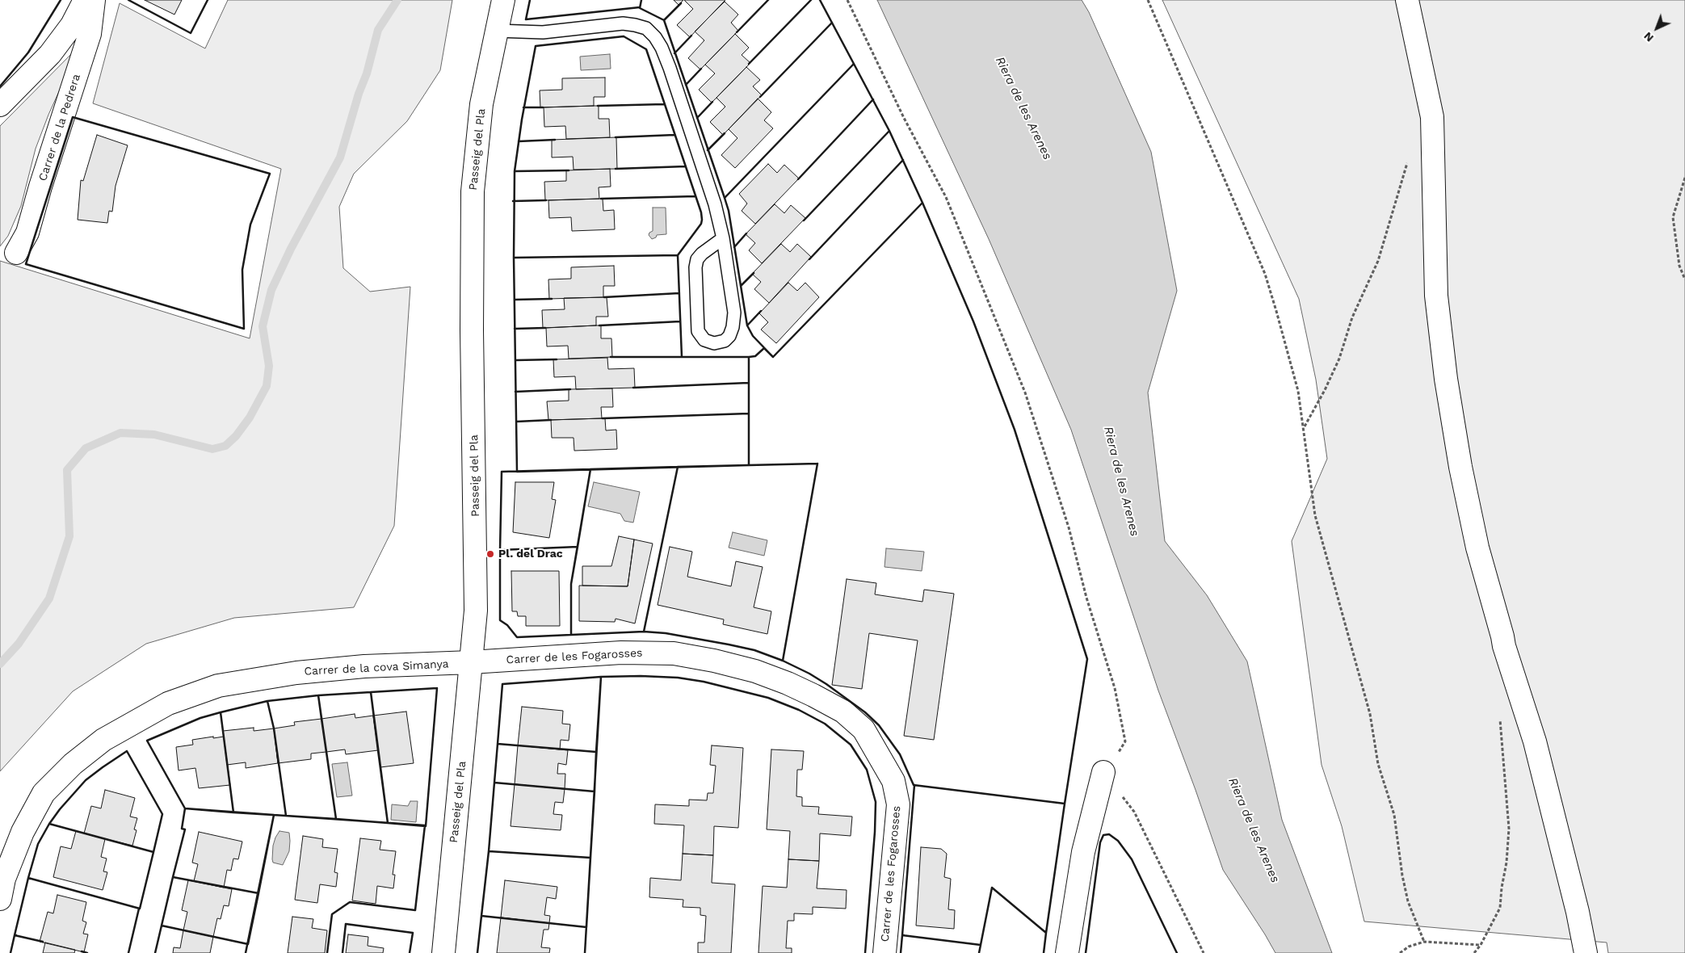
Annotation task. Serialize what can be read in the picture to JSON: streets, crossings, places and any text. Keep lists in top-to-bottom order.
{
  "streets": {
    "street": [
      "Carrer de la Pedrera",
      "Passeig del Pla",
      "Carrer de les Fogarosses",
      "Carrer de la cova Simanya"
    ]
  },
  "crossings": [
    ["Passeig del Pla", "Carrer de les Fogarosses"],
    ["Passeig del Pla", "Carrer de la cova Simanya"],
    ["Carrer de les Fogarosses", "Carrer de la cova Simanya"]
  ],
  "water": ["Riera de les Arenes"],
  "places": ["Pl. del Drac"],
  "north": "bottom left"
}
